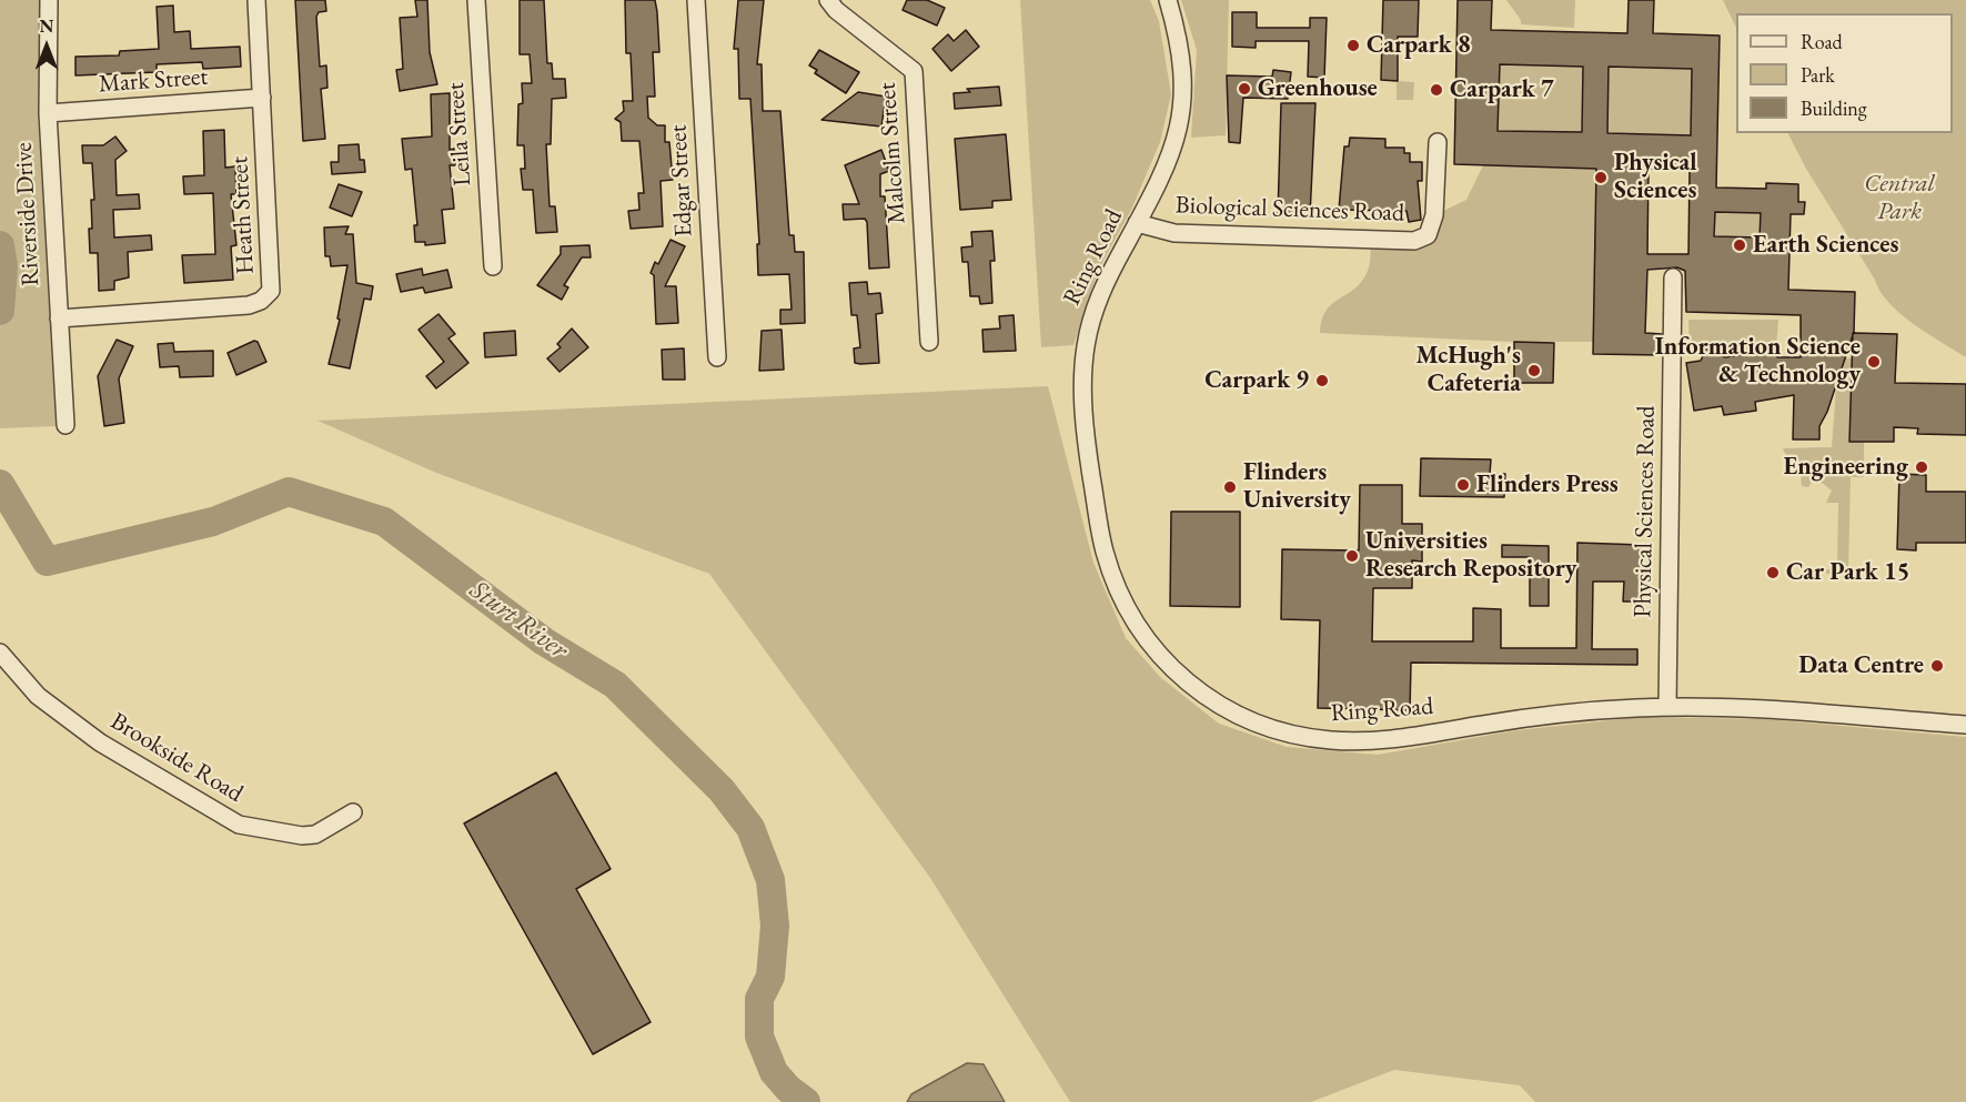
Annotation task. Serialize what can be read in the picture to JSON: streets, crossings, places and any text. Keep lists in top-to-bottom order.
{
  "streets": {
    "street": [
      "Mark Street",
      "Leila Street",
      "Malcolm Street",
      "Edgar Street",
      "Biological Sciences Road",
      "Riverside Drive",
      "Heath Street",
      "Ring Road",
      "Physical Sciences Road",
      "Brookside Road"
    ]
  },
  "crossings": [
    ["Mark Street", "Riverside Drive"],
    ["Mark Street", "Heath Street"],
    ["Biological Sciences Road", "Ring Road"],
    ["Riverside Drive", "Heath Street"],
    ["Ring Road", "Physical Sciences Road"]
  ],
  "water": ["Sturt River"],
  "parks": ["Central Park"],
  "places": [
    "Carpark 8",
    "Greenhouse",
    "Carpark 7",
    "Physical Sciences",
    "Earth Sciences",
    "Information Science & Technology",
    "McHugh's Cafeteria",
    "Carpark 9",
    "Engineering",
    "Flinders Press",
    "Flinders University",
    "Universities Research Repository",
    "Car Park 15",
    "Data Centre"
  ],
  "legend": ["Road", "Park", "Building"],
  "north": "top"
}
